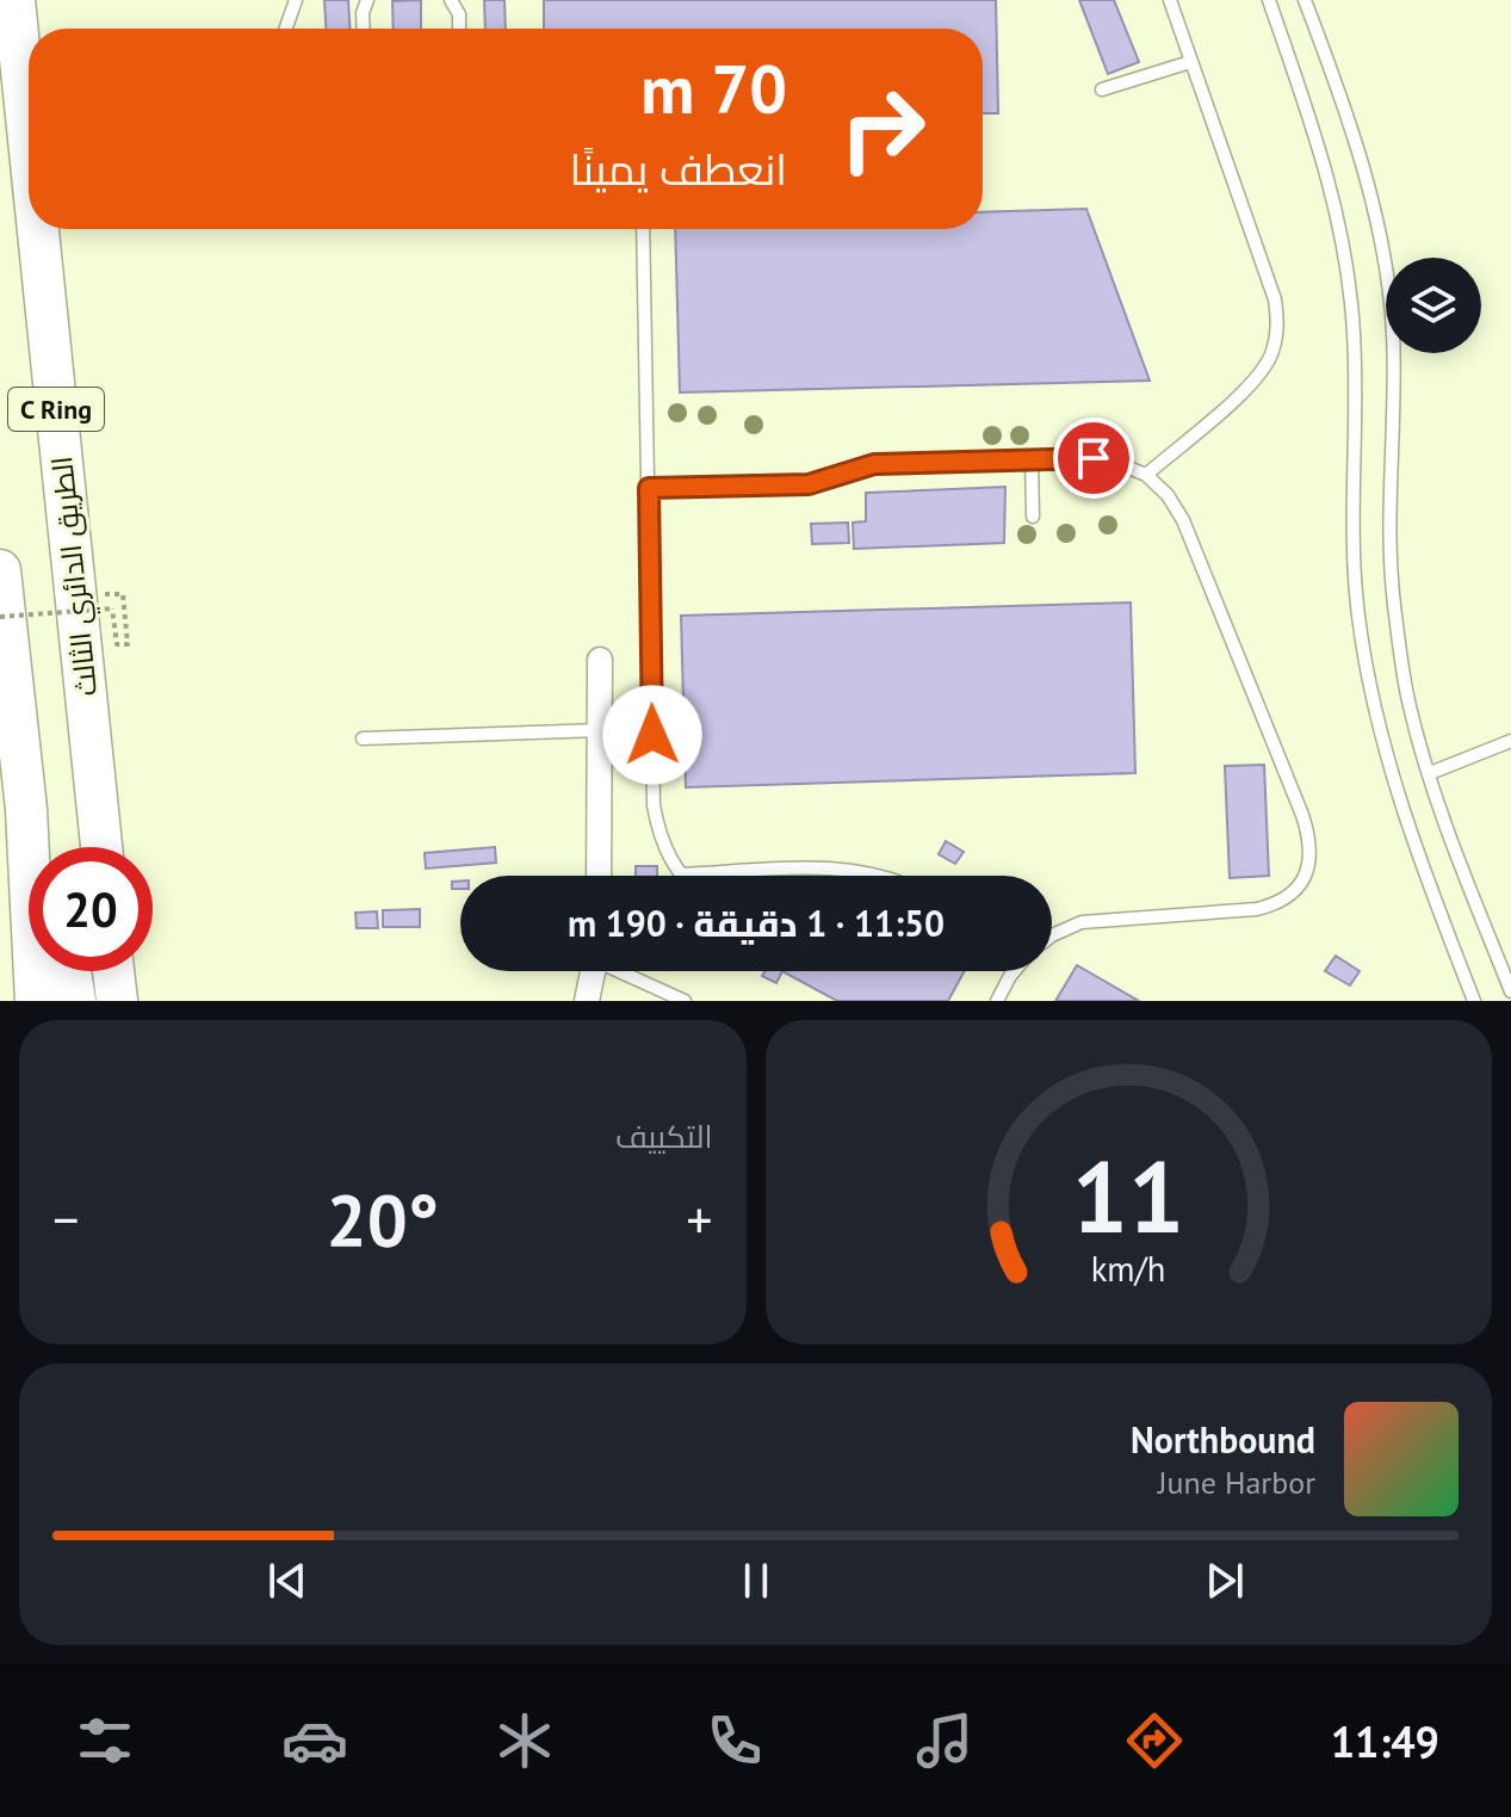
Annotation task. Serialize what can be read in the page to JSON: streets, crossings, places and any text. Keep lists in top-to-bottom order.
{
  "streets": {
    "highway": ["C Ring", "الطريق الدائري الثالث"]
  },
  "page": {
    "turn": ["70 m", "انعطف يمينًا"],
    "limit": "20",
    "trip": "11:50 · 1 دقيقة · 190 m",
    "tile": "التكييف",
    "heat": ["−", "20°", "+"],
    "song": ["Northbound", "June Harbor"],
    "tabs": "11:49",
    "gauge": ["11", "km/h"]
  }
}
